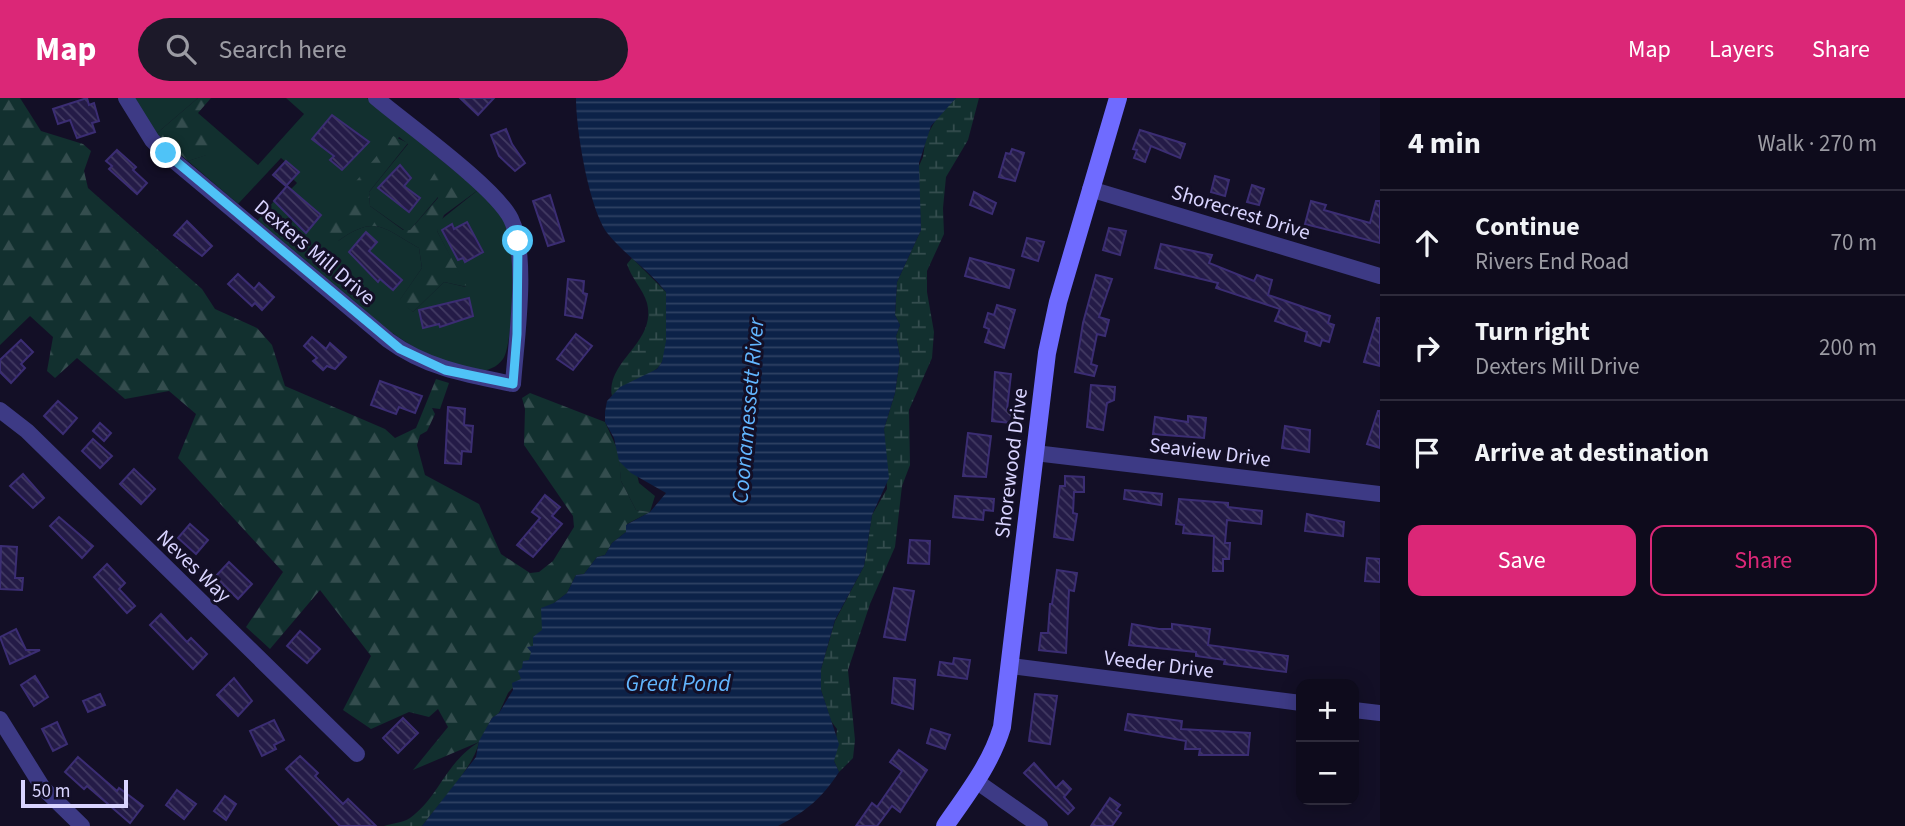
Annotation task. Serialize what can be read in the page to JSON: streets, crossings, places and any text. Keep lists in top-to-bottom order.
{
  "streets": {
    "street": [
      "Shorecrest Drive",
      "Dexters Mill Drive",
      "Seaview Drive",
      "Shorewood Drive",
      "Neves Way",
      "Veeder Drive"
    ]
  },
  "crossings": [
    ["Shorecrest Drive", "Shorewood Drive"],
    ["Seaview Drive", "Shorewood Drive"],
    ["Shorewood Drive", "Veeder Drive"]
  ],
  "water": ["Coonamessett River", "Great Pond"],
  "scale_bar": "50 m",
  "page": {
    "header": "Map",
    "search": "Search here",
    "nav": ["Map", "Layers", "Share"],
    "heading": ["4 min", "Walk · 270 m"],
    "list": [
      ["Continue", "Rivers End Road", "70 m"],
      ["Turn right", "Dexters Mill Drive", "200 m"],
      "Arrive at destination"
    ],
    "buttons": ["Save", "Share"],
    "map_buttons": ["+", "−"],
    "scale": "50 m"
  }
}
